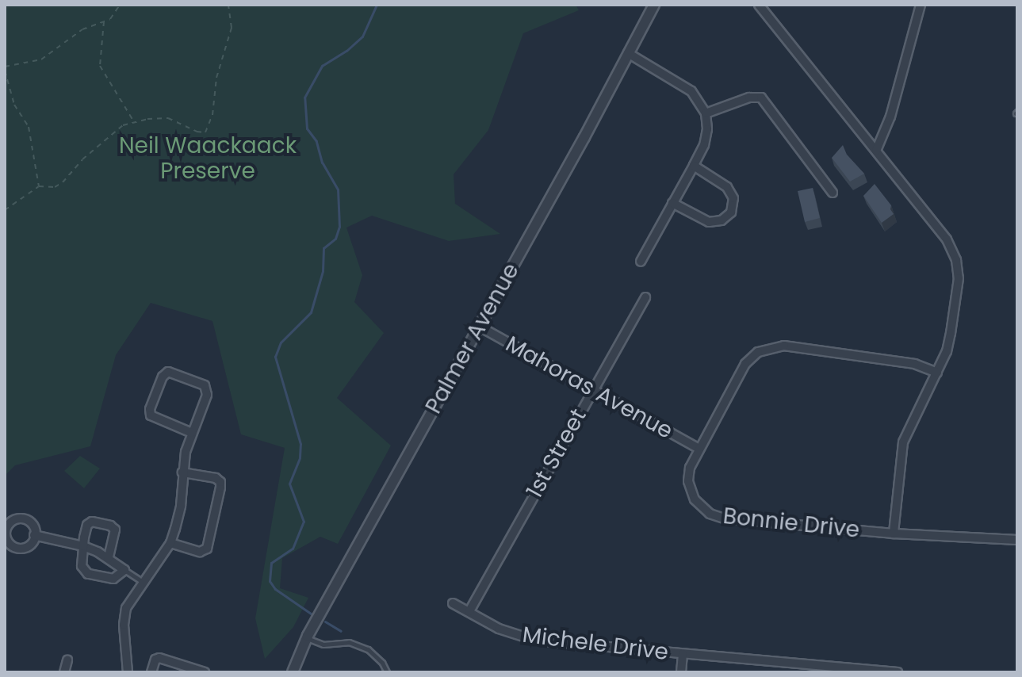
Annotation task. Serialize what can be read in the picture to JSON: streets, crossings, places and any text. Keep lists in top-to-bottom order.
{
  "streets": {
    "street": [
      "Palmer Avenue",
      "Mahoras Avenue",
      "1st Street",
      "Bonnie Drive",
      "Michele Drive"
    ]
  },
  "crossings": [
    ["Palmer Avenue", "Mahoras Avenue"],
    ["Mahoras Avenue", "1st Street"],
    ["Mahoras Avenue", "Bonnie Drive"],
    ["1st Street", "Michele Drive"]
  ],
  "parks": ["Neil Waackaack Preserve"]
}
